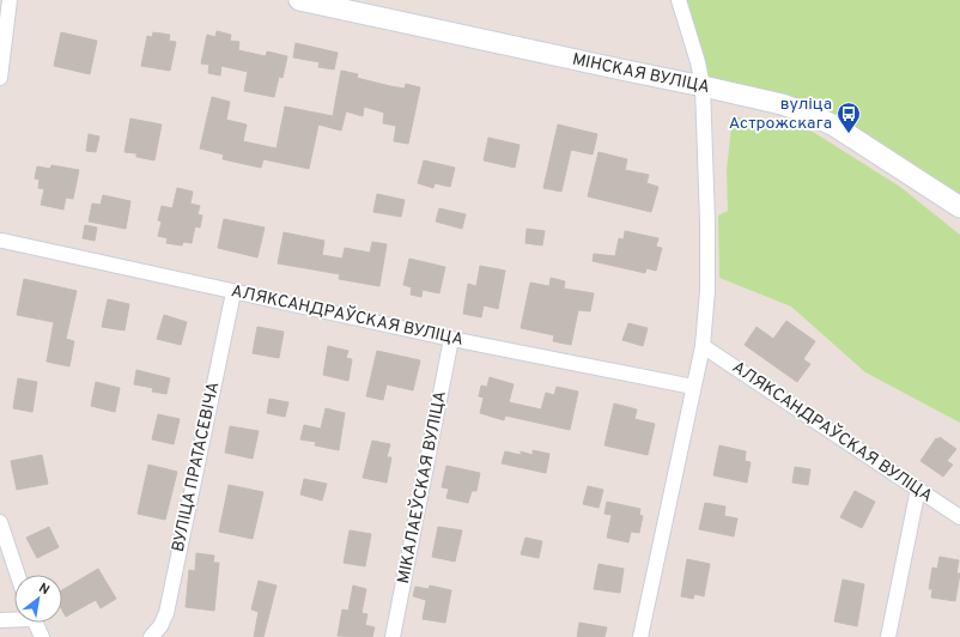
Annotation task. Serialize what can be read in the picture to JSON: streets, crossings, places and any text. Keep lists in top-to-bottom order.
{
  "streets": {
    "main road": ["МІНСКАЯ ВУЛІЦА"],
    "street": ["АЛЯКСАНДРАЎСКАЯ ВУЛІЦА", "ВУЛІЦА ПРАТАСЕВІЧА", "МІКАЛАЕЎСКАЯ ВУЛІЦА"]
  },
  "crossings": [
    ["АЛЯКСАНДРАЎСКАЯ ВУЛІЦА", "ВУЛІЦА ПРАТАСЕВІЧА"],
    ["АЛЯКСАНДРАЎСКАЯ ВУЛІЦА", "МІКАЛАЕЎСКАЯ ВУЛІЦА"]
  ],
  "places": {
    "bus stop": ["вуліца Астрожскага"]
  },
  "north": "top right"
}
